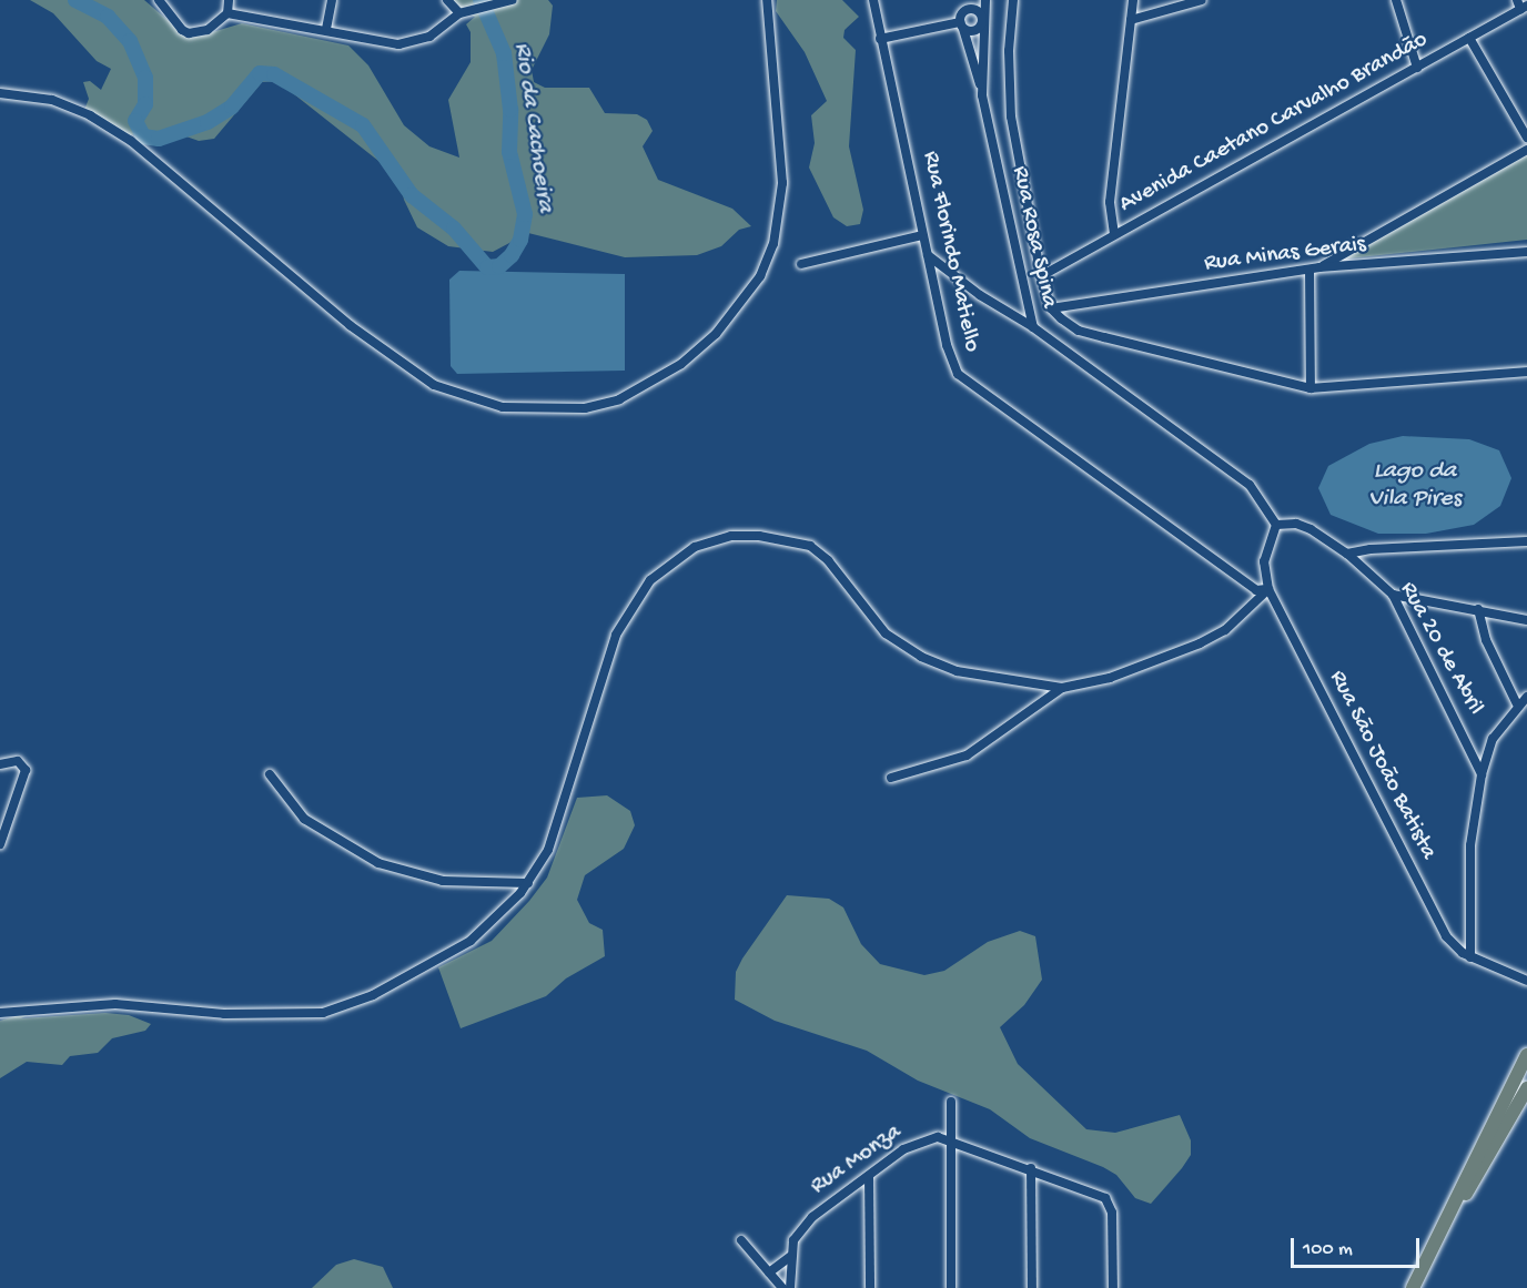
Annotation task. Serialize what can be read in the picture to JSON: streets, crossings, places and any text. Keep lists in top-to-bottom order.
{
  "streets": {
    "street": [
      "Avenida Caetano Carvalho Brandão",
      "Rua Rosa Spina",
      "Rua Florindo Matiello",
      "Rua Minas Gerais",
      "Rua 20 de Abril",
      "Rua São João Batista",
      "Rua Monza"
    ]
  },
  "crossings": [
    ["Rua Rosa Spina", "Rua 20 de Abril"],
    ["Rua Rosa Spina", "Rua São João Batista"],
    ["Rua Florindo Matiello", "Rua São João Batista"],
    ["Rua 20 de Abril", "Rua São João Batista"]
  ],
  "water": ["Rio da Cachoeira", "Lago da Vila Pires"],
  "scale_bar": "100 m"
}
